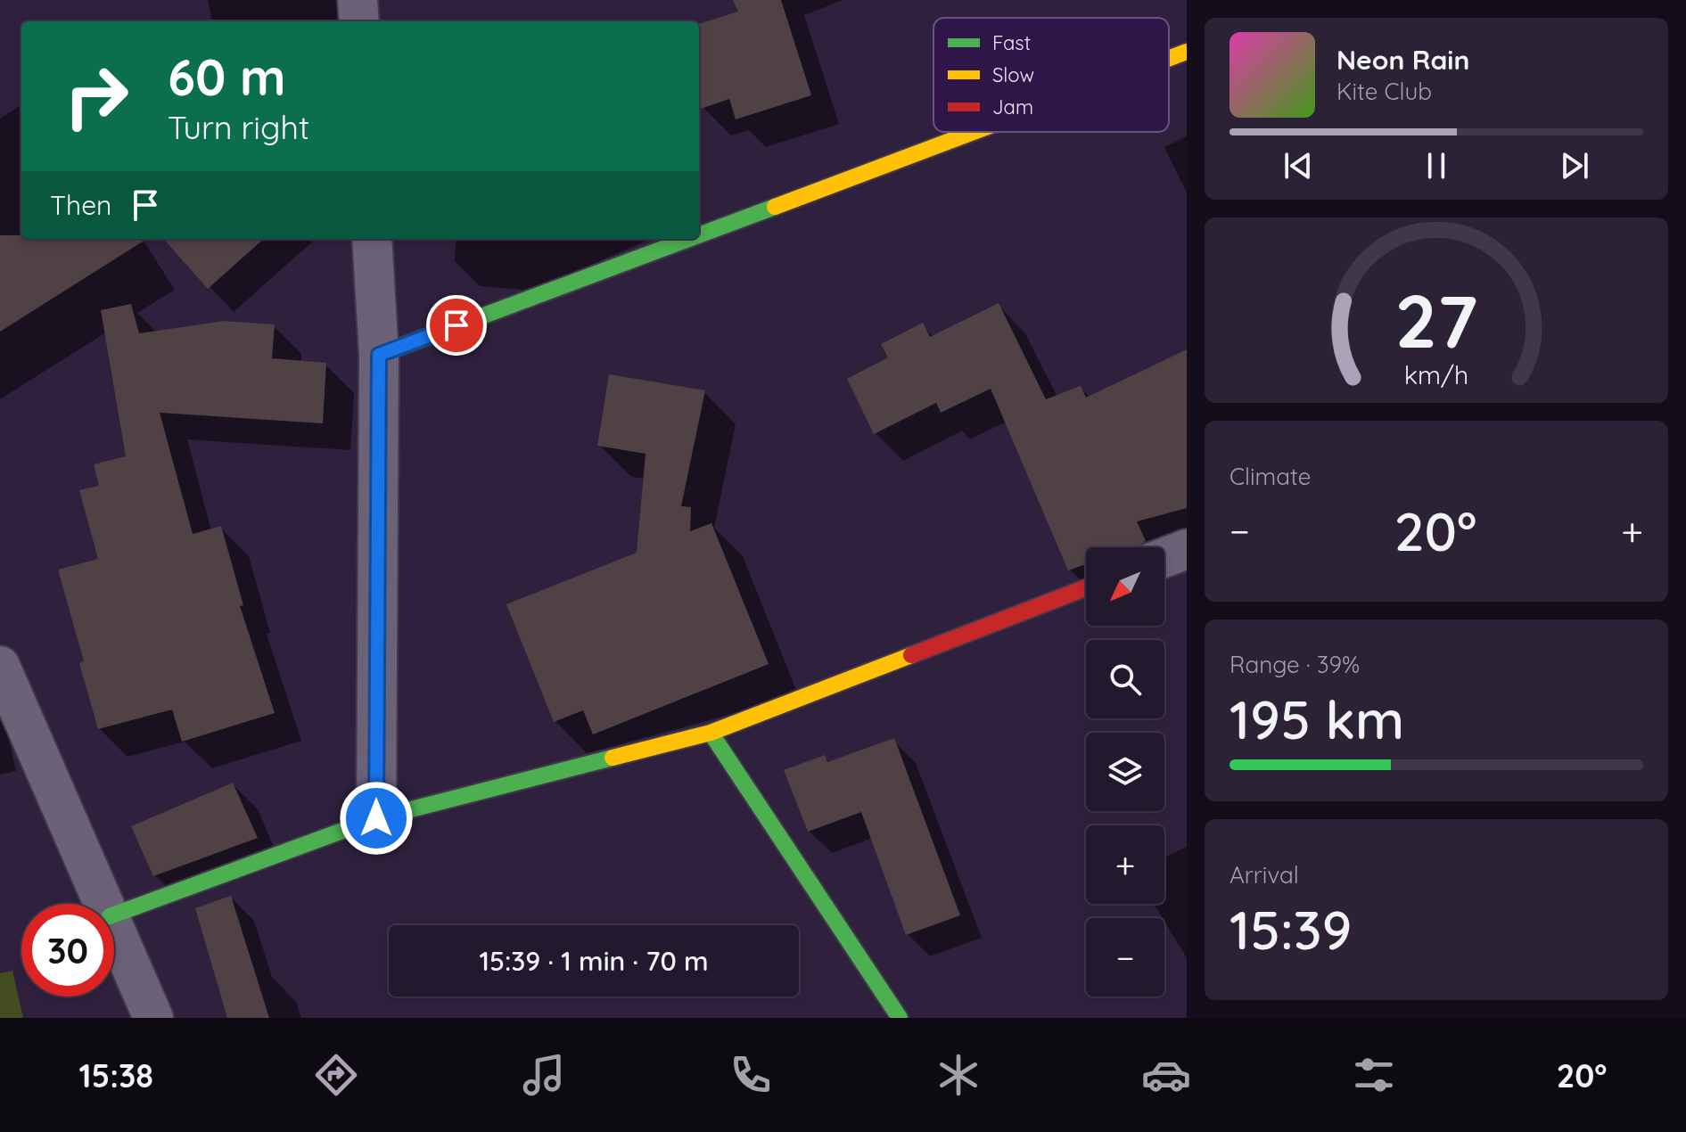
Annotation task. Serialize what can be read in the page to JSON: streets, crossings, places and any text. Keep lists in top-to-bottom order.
{
  "legend": ["Fast", "Slow", "Jam"],
  "north": "bottom left",
  "page": {
    "turn": ["60 m", "Turn right"],
    "song": ["Neon Rain", "Kite Club"],
    "then": "Then",
    "tile": [
      "Climate",
      ["Range · 39%", "195 km"],
      ["Arrival", "15:39"]
    ],
    "heat": ["−", "20°", "+"],
    "map_buttons": ["+", "−"],
    "limit": "30",
    "trip": "15:39 · 1 min · 70 m",
    "tabs": ["15:38", "20°"],
    "gauge": ["27", "km/h"]
  }
}
